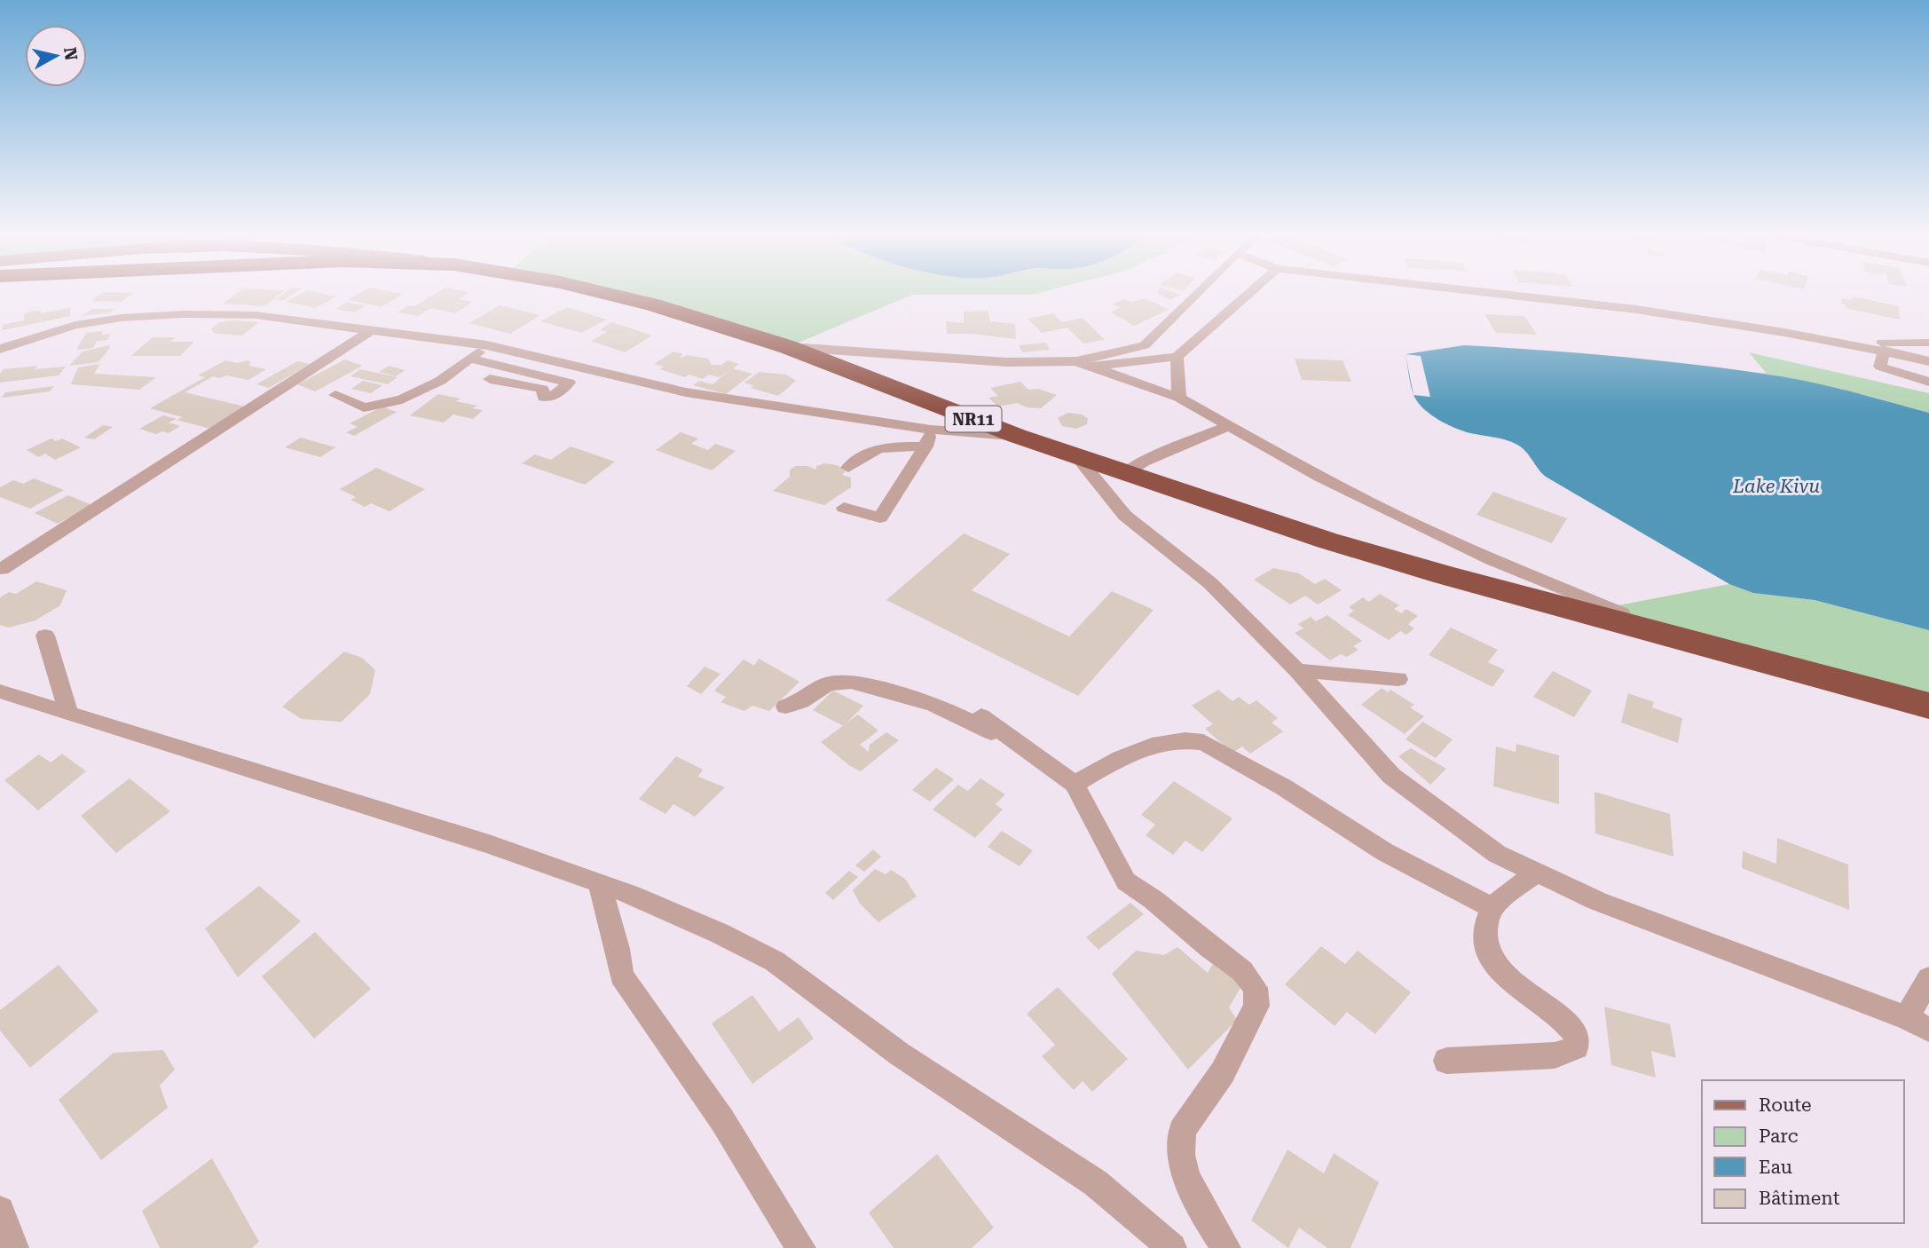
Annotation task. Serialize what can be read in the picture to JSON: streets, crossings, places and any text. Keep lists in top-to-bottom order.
{
  "streets": {
    "highway": ["NR11"]
  },
  "water": ["Lake Kivu"],
  "legend": [
    "Route",
    "Parc",
    "Eau",
    "Bâtiment"
  ],
  "north": "right"
}
